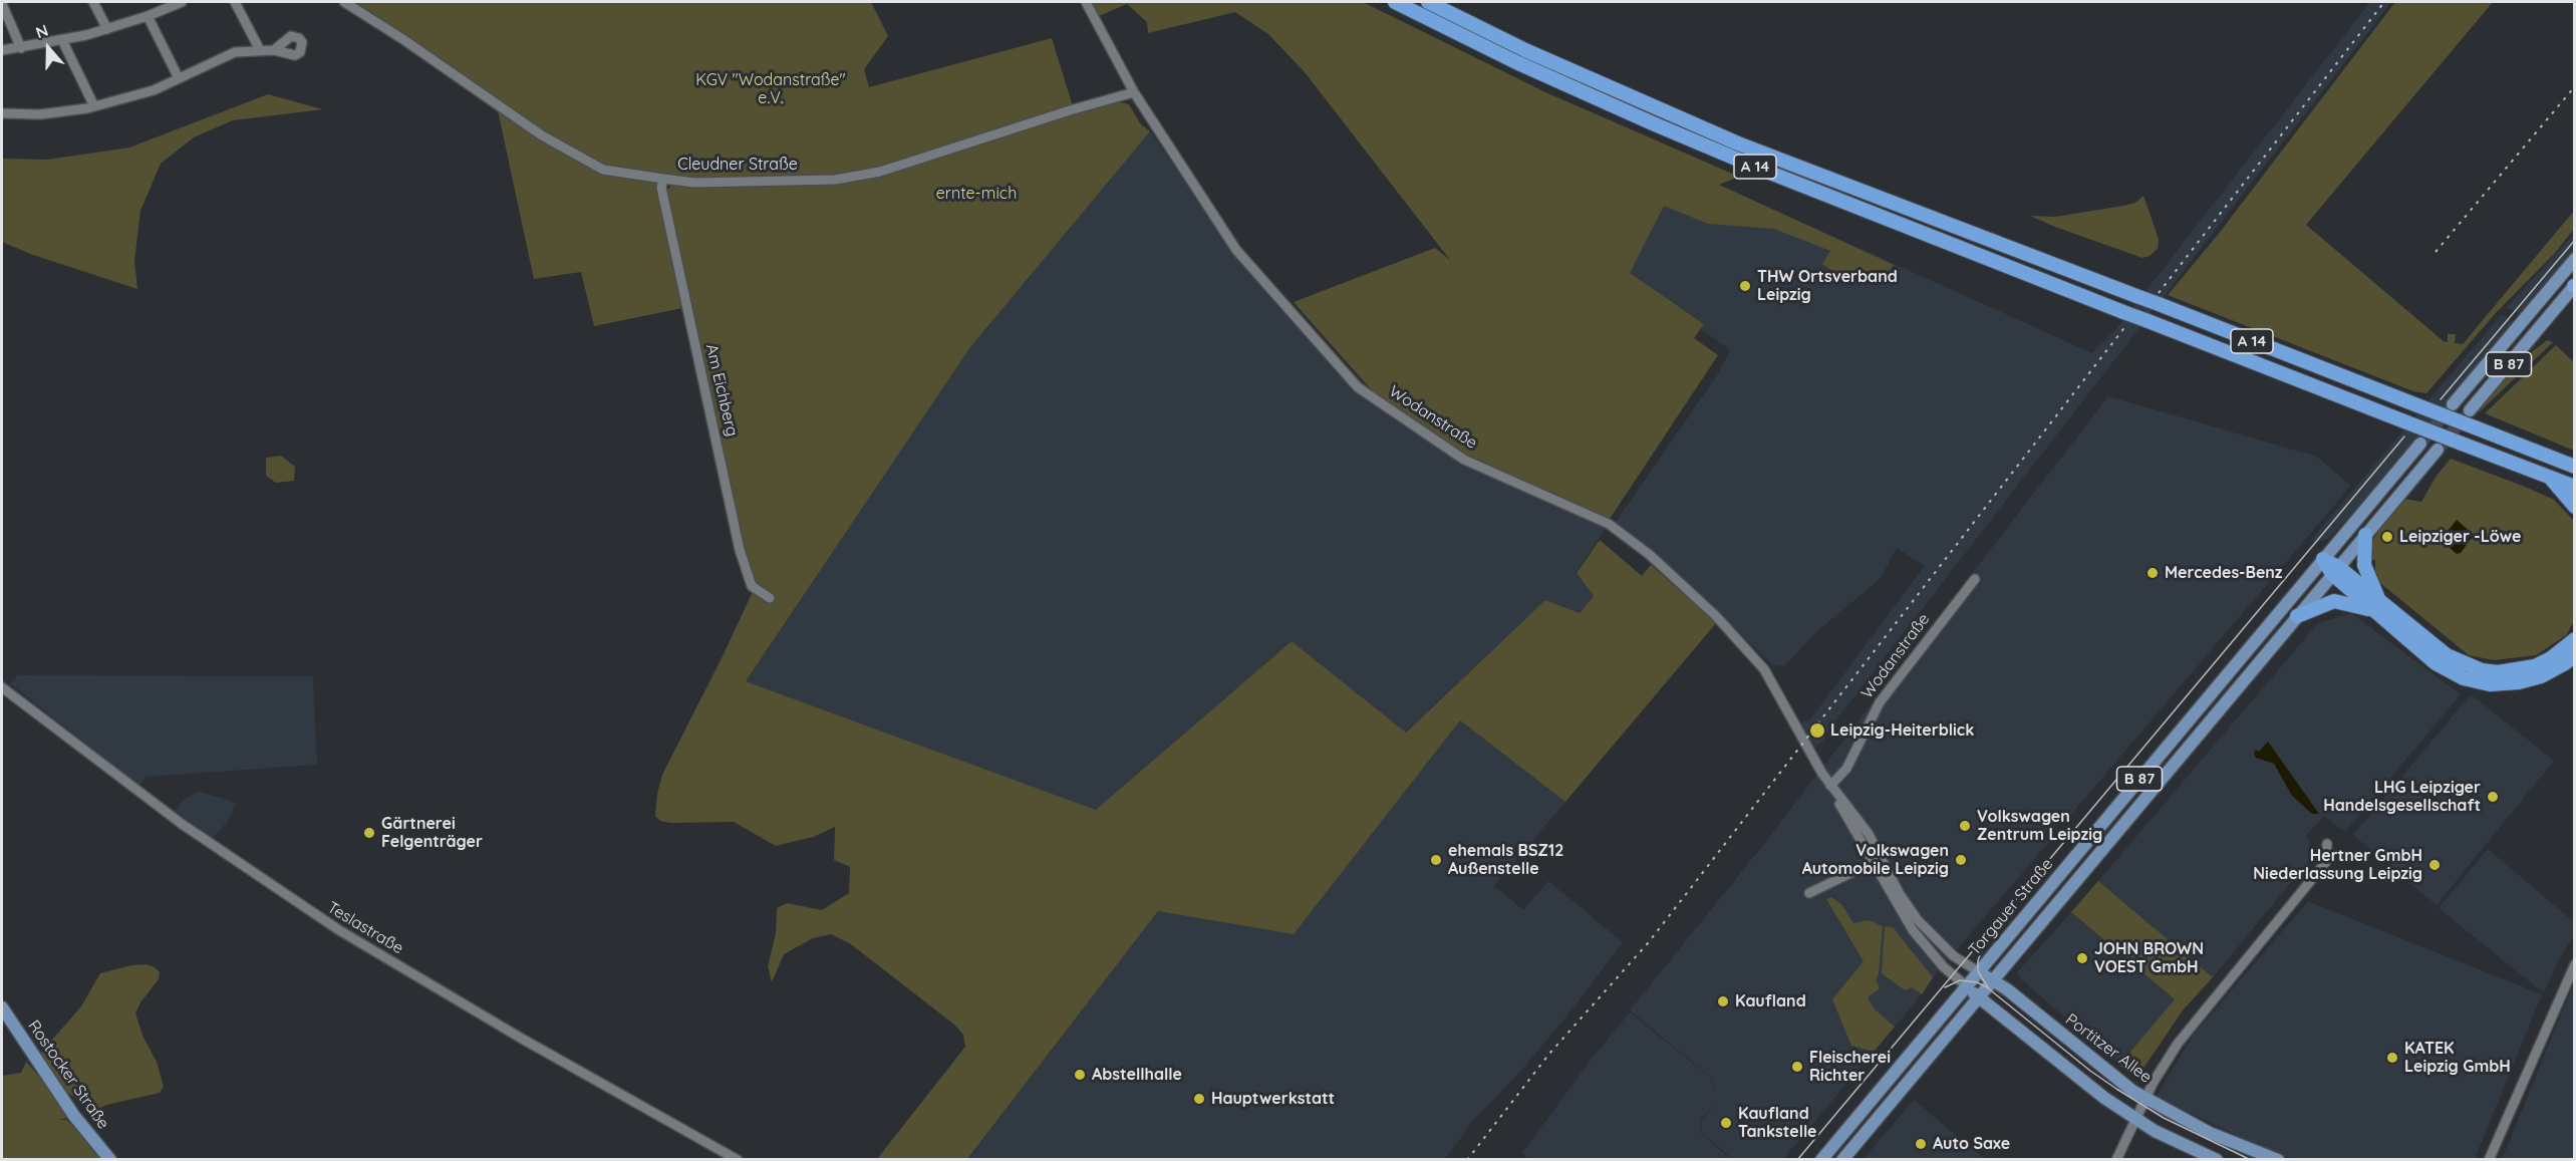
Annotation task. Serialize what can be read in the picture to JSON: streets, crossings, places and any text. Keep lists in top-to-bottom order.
{
  "streets": {
    "highway": ["A 14"],
    "main road": [
      "B 87",
      "Wodanstraße",
      "Torgauer Straße",
      "Portitzer Allee",
      "Rostocker Straße"
    ],
    "street": ["Cleudner Straße", "Am Eichberg", "Teslastraße"]
  },
  "crossings": [
    ["Cleudner Straße", "Am Eichberg"],
    ["Cleudner Straße", "Wodanstraße"],
    ["B 87", "Torgauer Straße"],
    ["Wodanstraße", "Torgauer Straße"],
    ["Wodanstraße", "Portitzer Allee"],
    ["Torgauer Straße", "Portitzer Allee"]
  ],
  "parks": ["KGV \"Wodanstraße\" e.V.", "ernte-mich"],
  "places": [
    "THW Ortsverband Leipzig",
    "Leipziger -Löwe",
    "Mercedes-Benz",
    "Leipzig-Heiterblick",
    "LHG Leipziger Handelsgesellschaft",
    "Volkswagen Zentrum Leipzig",
    "Gärtnerei Felgenträger",
    "ehemals BSZ12 Außenstelle",
    "Volkswagen Automobile Leipzig",
    "Hertner GmbH Niederlassung Leipzig",
    "JOHN BROWN VOEST GmbH",
    "Kaufland",
    "KATEK Leipzig GmbH",
    "Fleischerei Richter",
    "Abstellhalle",
    "Hauptwerkstatt",
    "Kaufland Tankstelle",
    "Auto Saxe"
  ],
  "north": "top"
}
